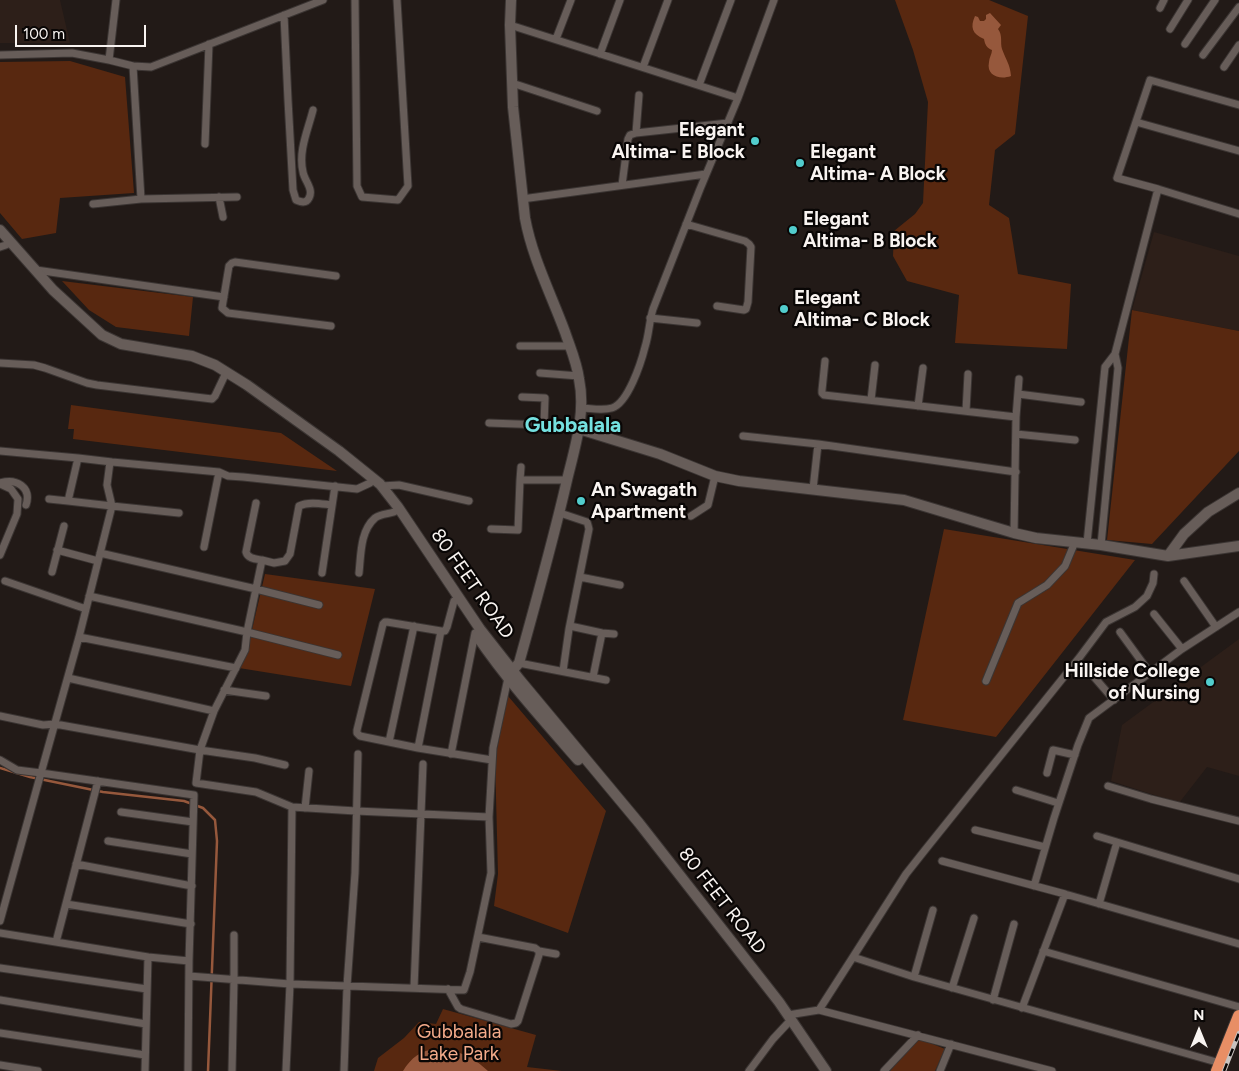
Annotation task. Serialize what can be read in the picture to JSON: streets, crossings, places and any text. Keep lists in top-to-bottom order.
{
  "streets": {
    "main road": ["80 FEET ROAD"]
  },
  "districts": ["Gubbalala"],
  "parks": ["Gubbalala Lake Park"],
  "places": [
    "Elegant Altima- E Block",
    "Elegant Altima- A Block",
    "Elegant Altima- B Block",
    "Elegant Altima- C Block",
    "An Swagath Apartment",
    "Hillside College of Nursing"
  ],
  "scale_bar": "100 m",
  "north": "top"
}
